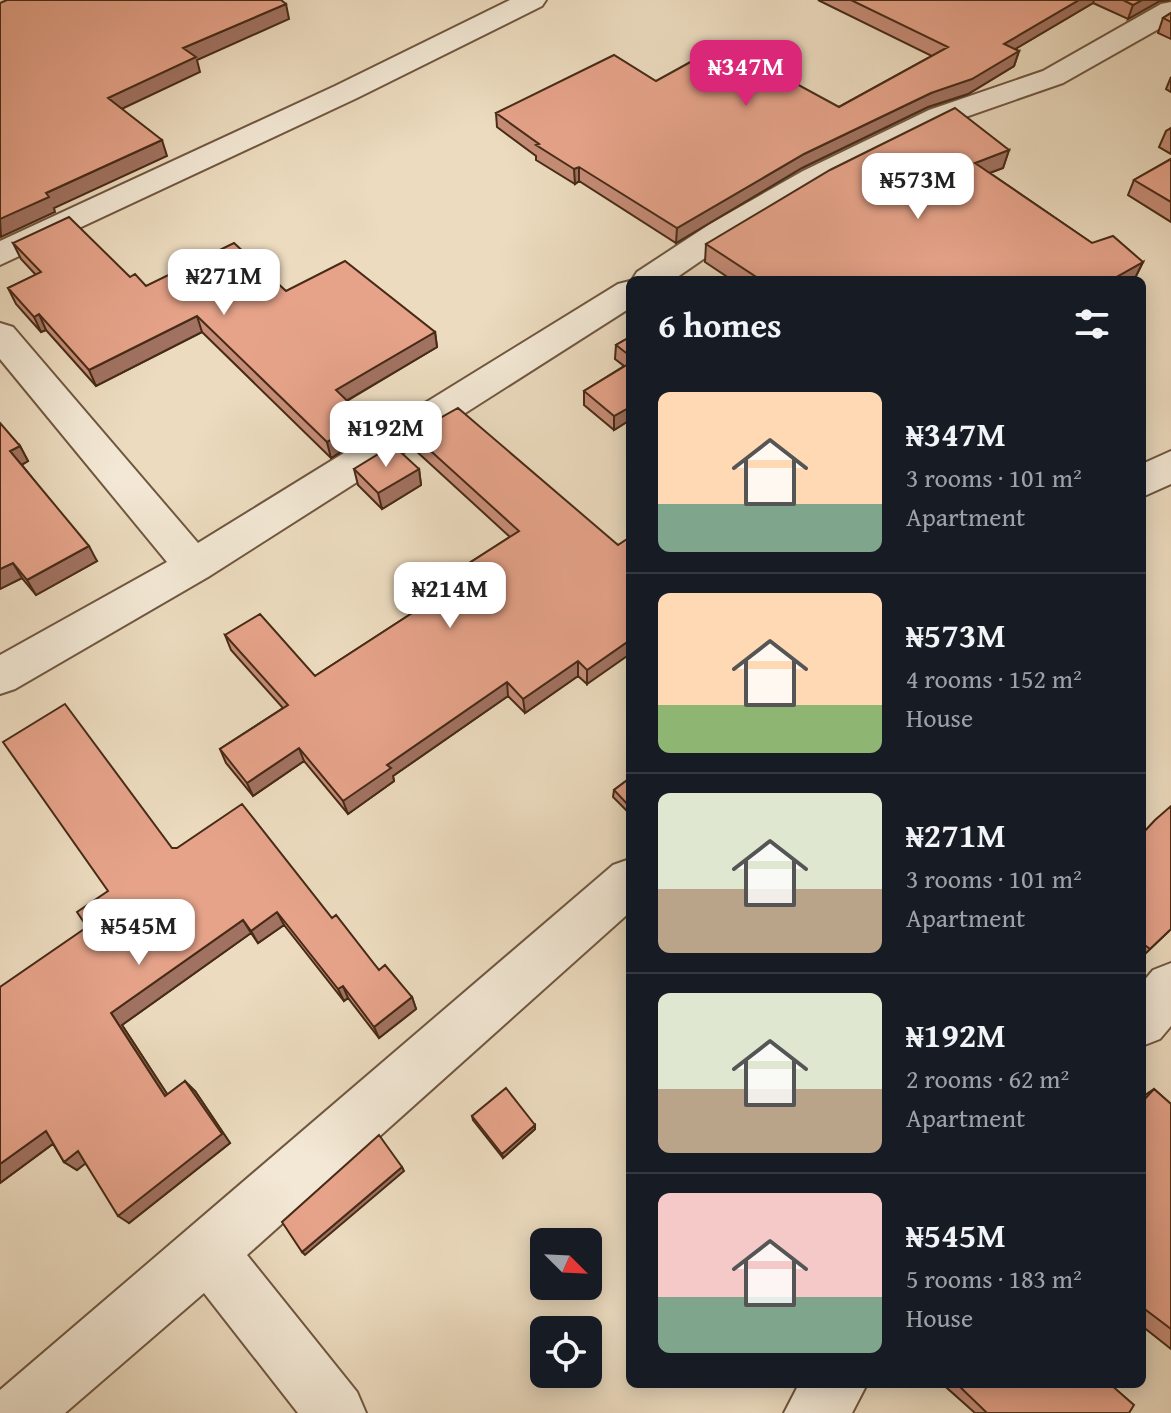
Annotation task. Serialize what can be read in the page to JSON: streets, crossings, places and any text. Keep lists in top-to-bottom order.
{
  "north": "bottom right",
  "page": {
    "price": [
      "₦347M",
      "₦573M",
      "₦271M",
      "₦192M",
      "₦214M",
      "₦545M"
    ],
    "heading": "6 homes",
    "list": [
      {
        "name": "₦347M",
        "note": "3 rooms · 101 m² · Apartment"
      },
      {
        "name": "₦573M",
        "note": "4 rooms · 152 m² · House"
      },
      {
        "name": "₦271M",
        "note": "3 rooms · 101 m² · Apartment"
      },
      {
        "name": "₦192M",
        "note": "2 rooms · 62 m² · Apartment"
      },
      {
        "name": "₦545M",
        "note": "5 rooms · 183 m² · House"
      }
    ]
  }
}
